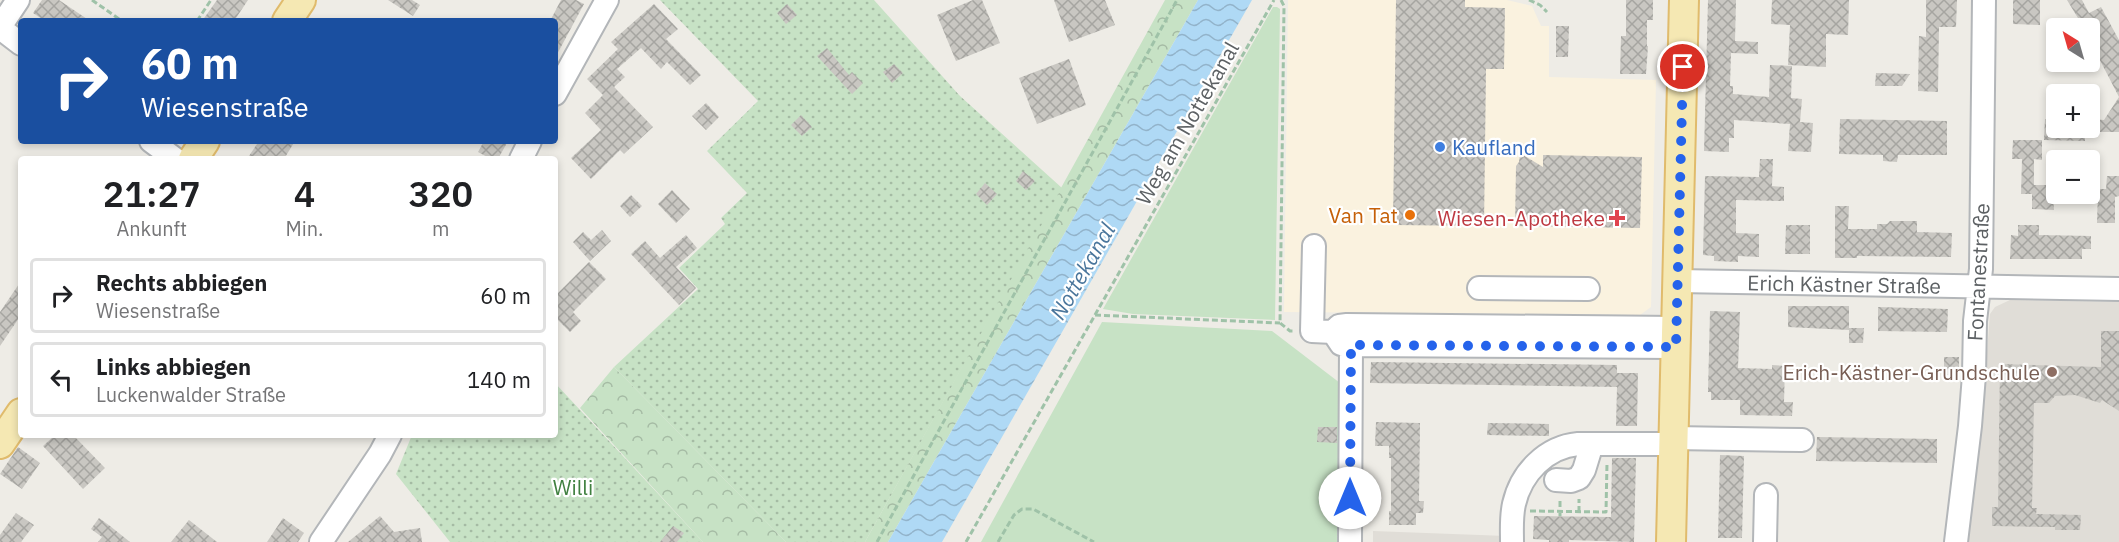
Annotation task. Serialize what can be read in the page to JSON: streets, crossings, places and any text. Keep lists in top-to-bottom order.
{
  "streets": {
    "street": ["Fontanestraße", "Erich Kästner Straße"],
    "path": ["Weg am Nottekanal"]
  },
  "crossings": [
    ["Fontanestraße", "Erich Kästner Straße"]
  ],
  "water": ["Nottekanal"],
  "parks": ["Willi"],
  "places": {
    "other": ["Kaufland", "Van Tat", "Erich-Kästner-Grundschule"],
    "health": ["Wiesen-Apotheke"]
  },
  "north": "top left",
  "page": {
    "map_buttons": ["+", "−"],
    "turn": ["60 m", "Wiesenstraße"],
    "eta": [
      "21:27",
      "Ankunft",
      "4",
      "Min.",
      "320",
      "m"
    ],
    "list": [
      {
        "name": "Rechts abbiegen",
        "note": "Wiesenstraße",
        "value": "60 m"
      },
      {
        "name": "Links abbiegen",
        "note": "Luckenwalder Straße",
        "value": "140 m"
      }
    ]
  }
}
